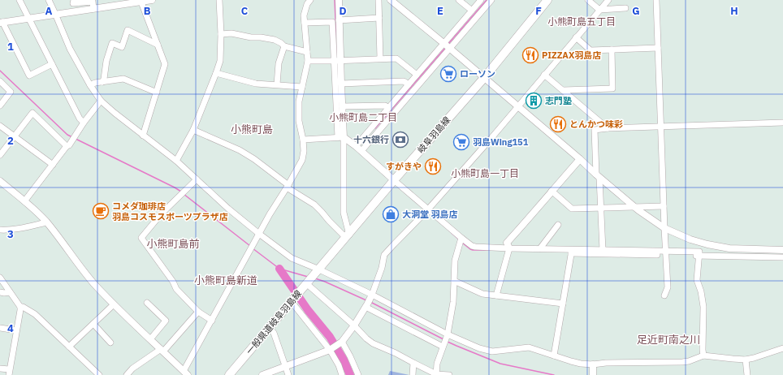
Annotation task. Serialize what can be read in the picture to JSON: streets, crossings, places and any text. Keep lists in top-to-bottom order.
{
  "streets": {
    "main road": ["岐阜羽島線", "一般県道岐阜羽島線"]
  },
  "crossings": [
    ["岐阜羽島線", "一般県道岐阜羽島線"]
  ],
  "districts": [
    "小熊町島五丁目",
    "小熊町島二丁目",
    "小熊町島",
    "小熊町島一丁目",
    "小熊町島前",
    "小熊町島新道",
    "足近町南之川"
  ],
  "places": {
    "restaurant": ["PIZZAX羽島店", "とんかつ味彩", "すがきや"],
    "supermarket": ["ローソン", "羽島Wing151"],
    "building": ["志門塾"],
    "bank": ["十六銀行"],
    "cafe": ["コメダ珈琲店 羽島コスモスポーツプラザ店"],
    "shop": ["大洞堂 羽島店"]
  },
  "grid": {
    "columns": [
      "A",
      "B",
      "C",
      "D",
      "E",
      "F",
      "G",
      "H"
    ],
    "rows": [
      "1",
      "2",
      "3",
      "4"
    ]
  }
}
